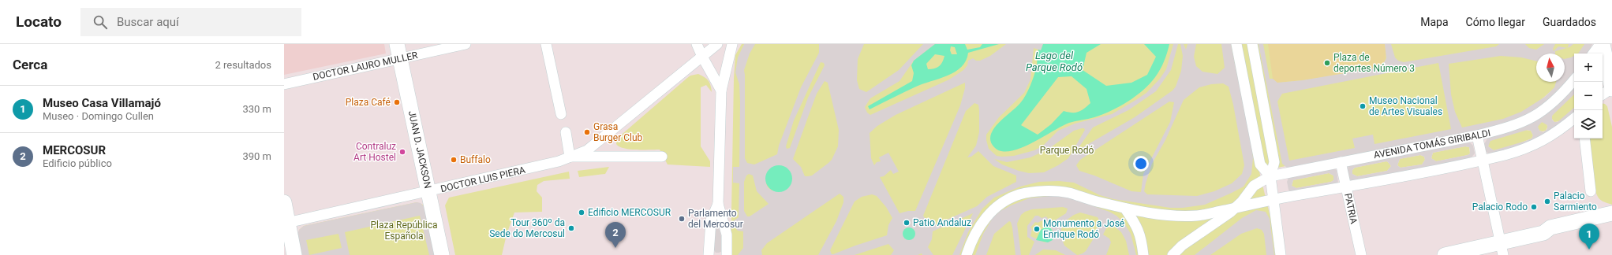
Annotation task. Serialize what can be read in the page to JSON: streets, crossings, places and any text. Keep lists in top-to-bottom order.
{
  "streets": {
    "street": [
      "DOCTOR LAURO MULLER",
      "AVENIDA TOMÁS GIRIBALDI",
      "JUAN D. JACKSON",
      "DOCTOR LUIS PIERA",
      "PATRIA"
    ]
  },
  "crossings": [
    ["DOCTOR LAURO MULLER", "JUAN D. JACKSON"],
    ["AVENIDA TOMÁS GIRIBALDI", "PATRIA"],
    ["JUAN D. JACKSON", "DOCTOR LUIS PIERA"]
  ],
  "water": ["Lago del Parque Rodó"],
  "parks": ["Parque Rodó", "Plaza República Española"],
  "places": [
    "Plaza de deportes Número 3",
    "Plaza Café",
    "Museo Nacional de Artes Visuales",
    "Grasa Burger Club",
    "Contraluz Art Hostel",
    "Buffalo",
    "Palacio Sarmiento",
    "Palacio Rodo",
    "Edificio MERCOSUR",
    "Parlamento del Mercosur",
    "Patio Andaluz",
    "Tour 360º da Sede do Mercosul",
    "Monumento a José Enrique Rodó"
  ],
  "north": "top",
  "page": {
    "header": "Locato",
    "search": "Buscar aquí",
    "nav": ["Mapa", "Cómo llegar", "Guardados"],
    "heading": ["Cerca", "2 resultados"],
    "map_buttons": ["+", "−"],
    "list": [
      {
        "mark": "1",
        "name": "Museo Casa Villamajó",
        "note": "Museo · Domingo Cullen",
        "value": "330 m"
      },
      {
        "mark": "2",
        "name": "MERCOSUR",
        "note": "Edificio público",
        "value": "390 m"
      }
    ],
    "pins": ["2", "1"]
  }
}
